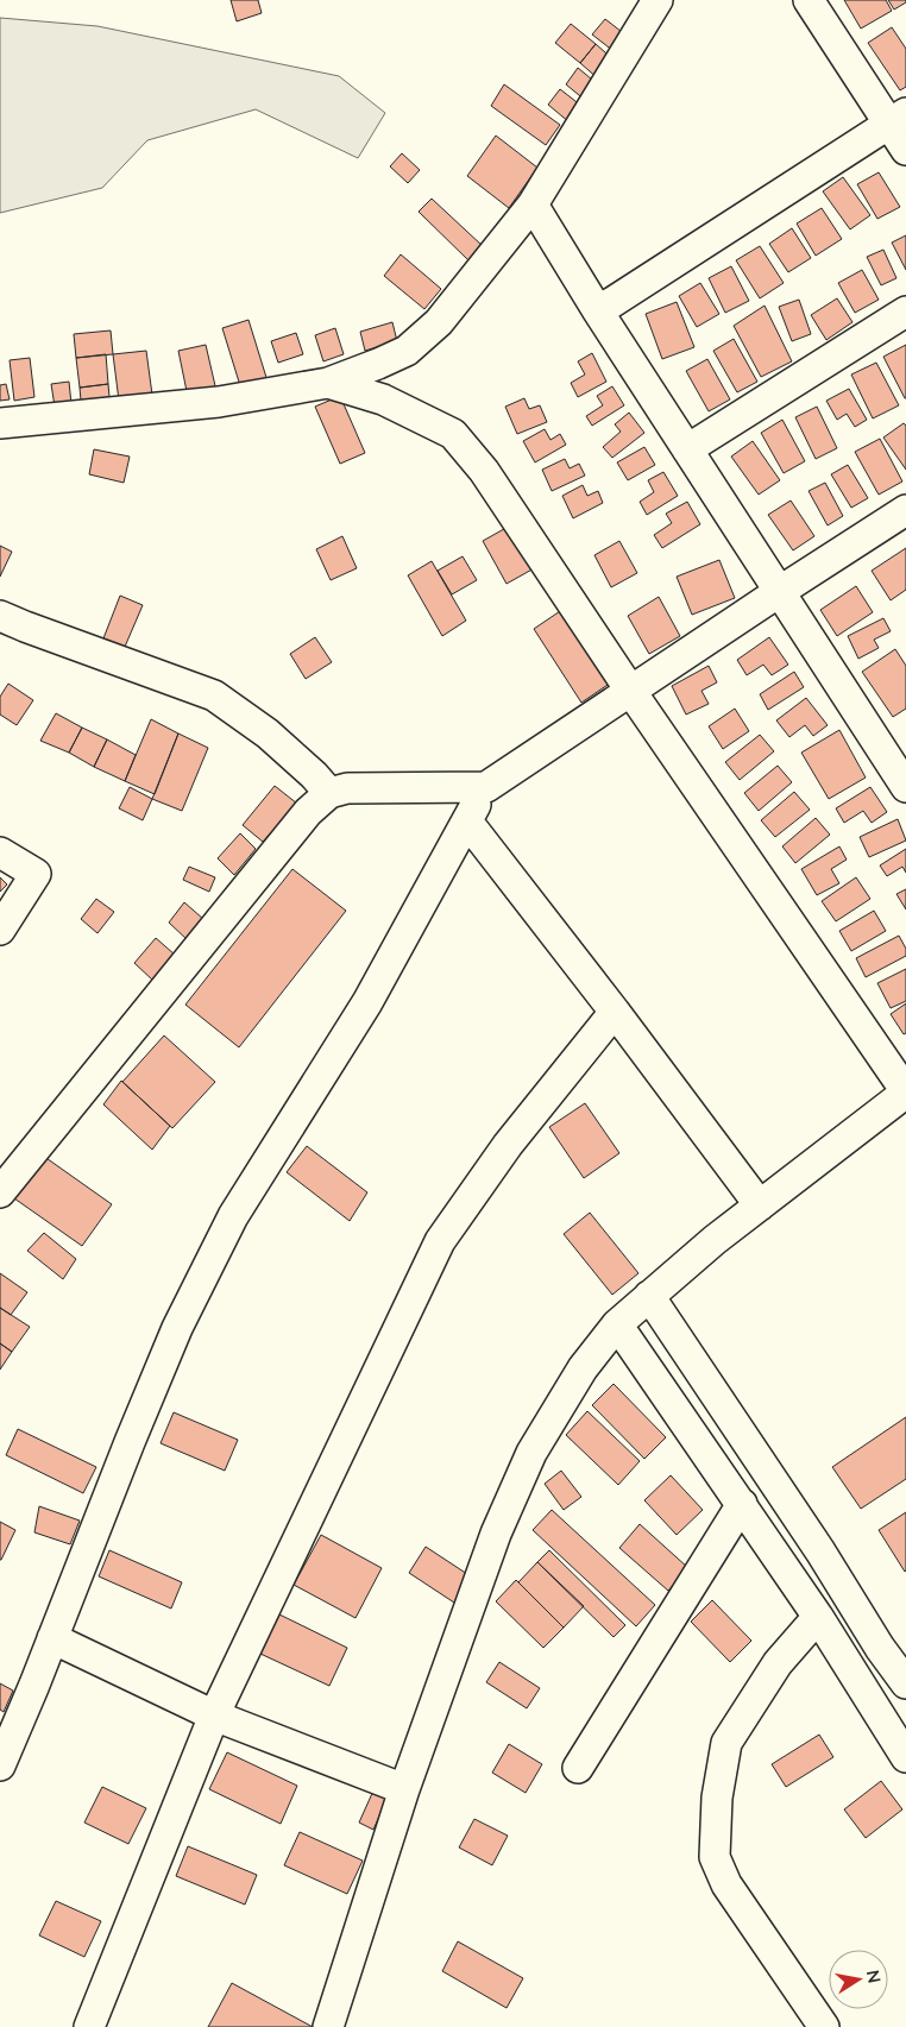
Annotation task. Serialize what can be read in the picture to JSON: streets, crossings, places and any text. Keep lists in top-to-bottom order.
{
  "north": "right"
}
